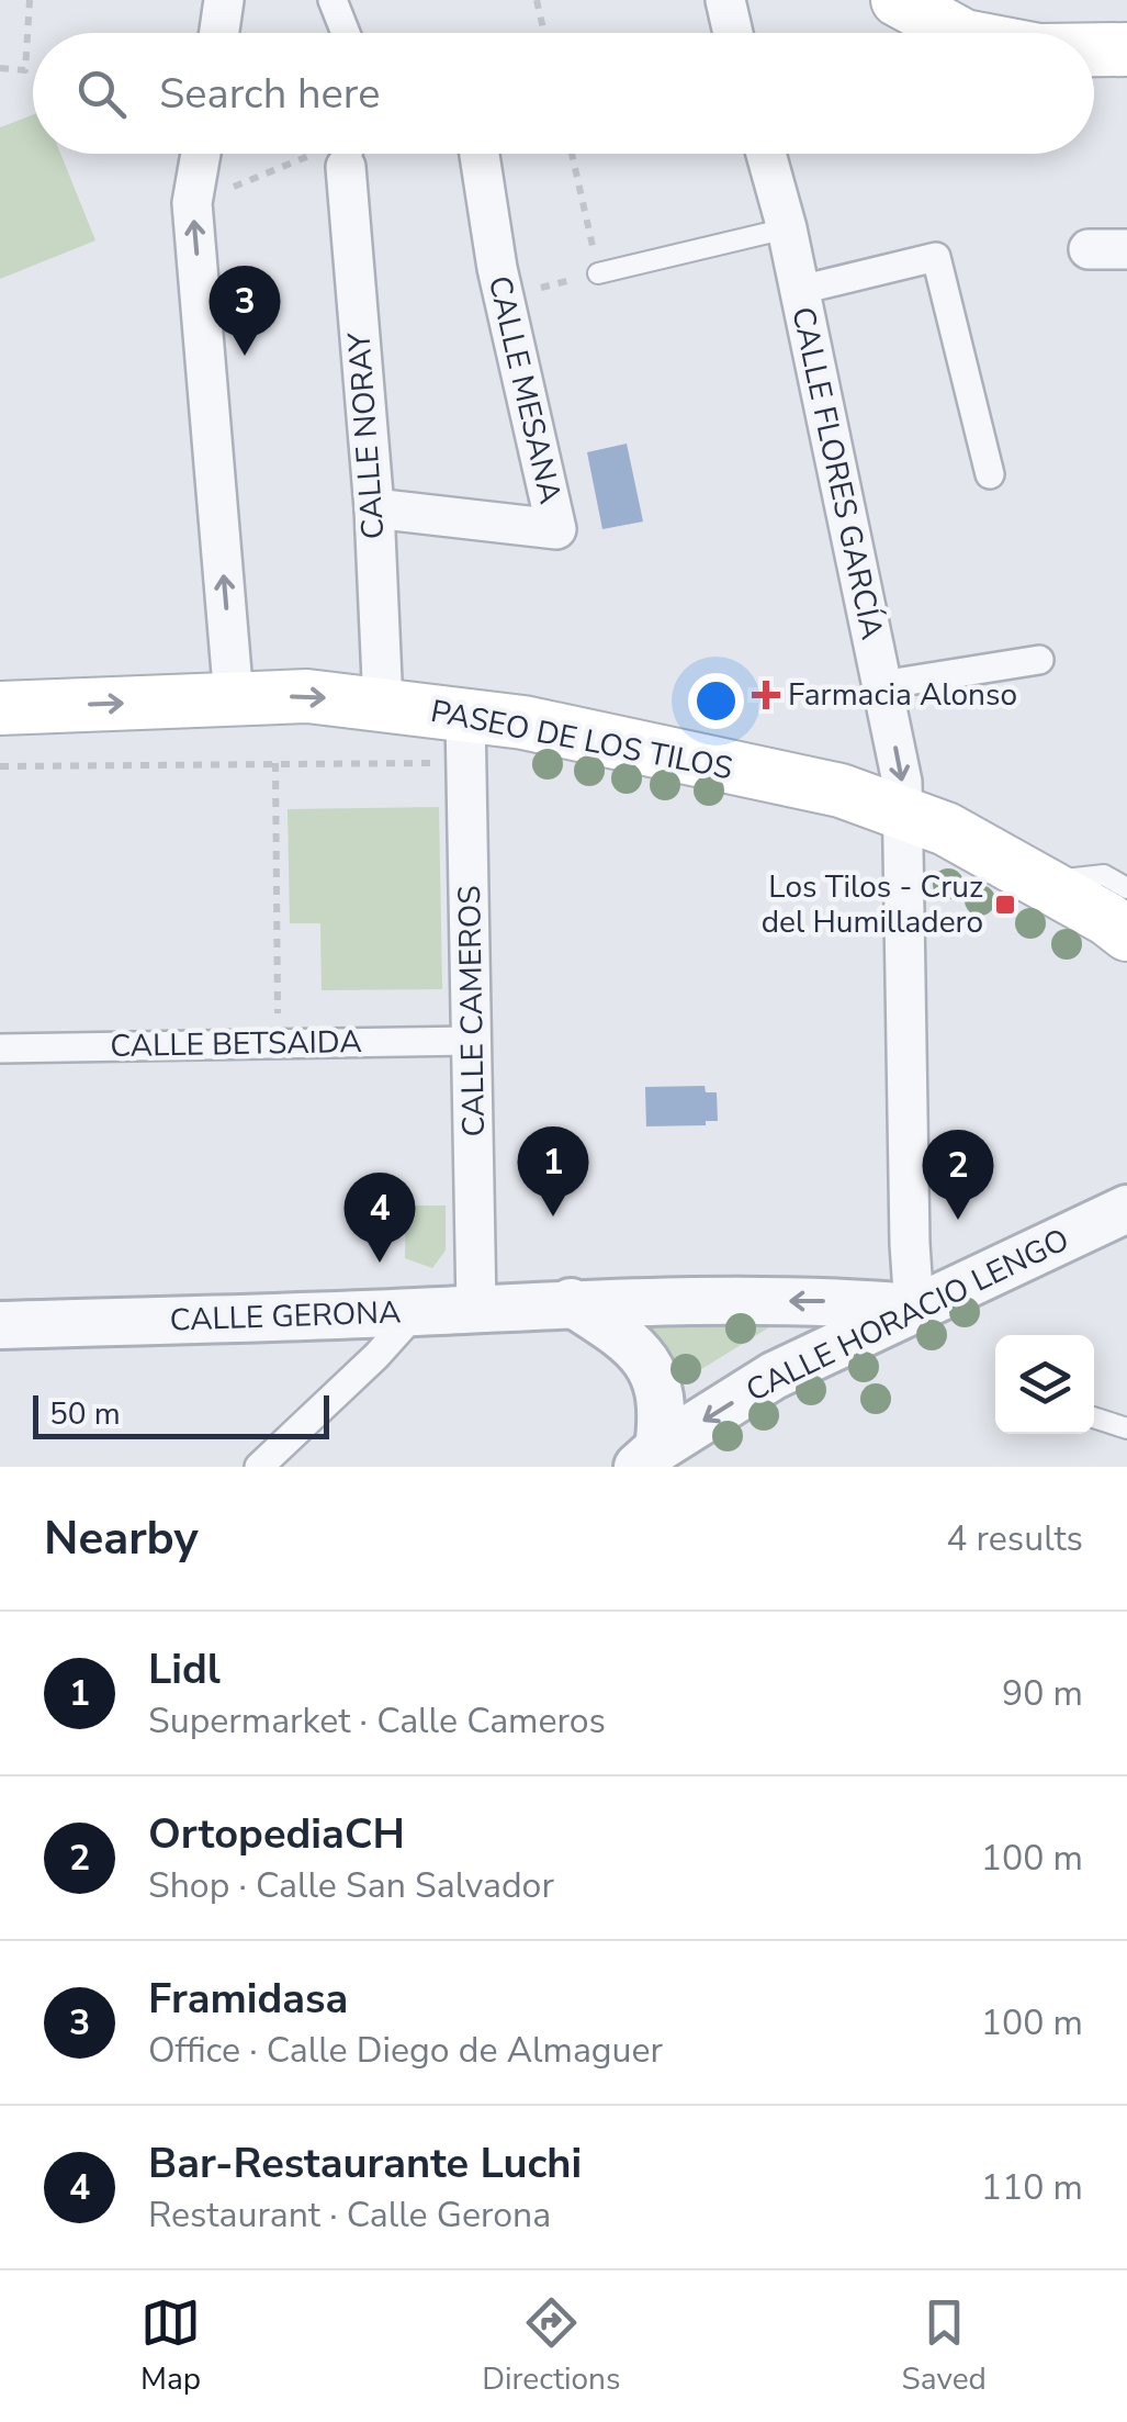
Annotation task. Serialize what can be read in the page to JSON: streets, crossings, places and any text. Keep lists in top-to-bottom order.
{
  "streets": {
    "main road": ["PASEO DE LOS TILOS"],
    "street": [
      "CALLE MESANA",
      "CALLE NORAY",
      "CALLE FLORES GARCÍA",
      "CALLE CAMEROS",
      "CALLE BETSAIDA",
      "CALLE HORACIO LENGO",
      "CALLE GERONA"
    ]
  },
  "crossings": [
    ["CALLE MESANA", "CALLE NORAY"],
    ["CALLE NORAY", "PASEO DE LOS TILOS"],
    ["CALLE FLORES GARCÍA", "PASEO DE LOS TILOS"],
    ["CALLE FLORES GARCÍA", "CALLE HORACIO LENGO"],
    ["CALLE FLORES GARCÍA", "CALLE GERONA"],
    ["PASEO DE LOS TILOS", "CALLE CAMEROS"],
    ["CALLE CAMEROS", "CALLE BETSAIDA"],
    ["CALLE CAMEROS", "CALLE GERONA"],
    ["CALLE HORACIO LENGO", "CALLE GERONA"]
  ],
  "one_way": ["CALLE HORACIO LENGO", "CALLE GERONA"],
  "places": {
    "health": ["Farmacia Alonso"],
    "transit": ["Los Tilos - Cruz del Humilladero"]
  },
  "scale_bar": "50 m",
  "page": {
    "search": "Search here",
    "pins": [
      "3",
      "1",
      "2",
      "4"
    ],
    "scale": "50 m",
    "heading": ["Nearby", "4 results"],
    "list": [
      {
        "mark": "1",
        "name": "Lidl",
        "note": "Supermarket · Calle Cameros",
        "value": "90 m"
      },
      {
        "mark": "2",
        "name": "OrtopediaCH",
        "note": "Shop · Calle San Salvador",
        "value": "100 m"
      },
      {
        "mark": "3",
        "name": "Framidasa",
        "note": "Office · Calle Diego de Almaguer",
        "value": "100 m"
      },
      {
        "mark": "4",
        "name": "Bar-Restaurante Luchi",
        "note": "Restaurant · Calle Gerona",
        "value": "110 m"
      }
    ],
    "nav": ["Map", "Directions", "Saved"]
  }
}
